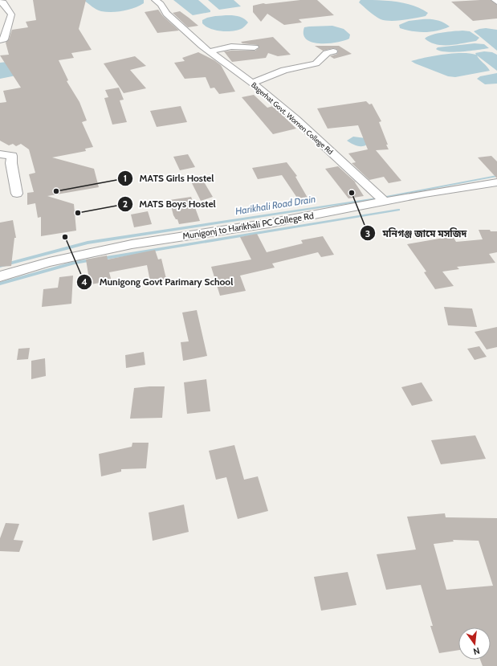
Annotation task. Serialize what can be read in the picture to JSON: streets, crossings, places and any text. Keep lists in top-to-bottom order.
{
  "streets": {
    "street": ["Bagerhat Govt. Women College Rd", "Munigonj to Harikhali PC College Rd"]
  },
  "crossings": [
    ["Bagerhat Govt. Women College Rd", "Munigonj to Harikhali PC College Rd"]
  ],
  "water": ["Harikhali Road Drain"],
  "places": [
    "MATS Girls Hostel",
    "মনিগঞ্জ জামে মসজিদ",
    "MATS Boys Hostel",
    "Munigong Govt Parimary School"
  ],
  "north": "bottom"
}
